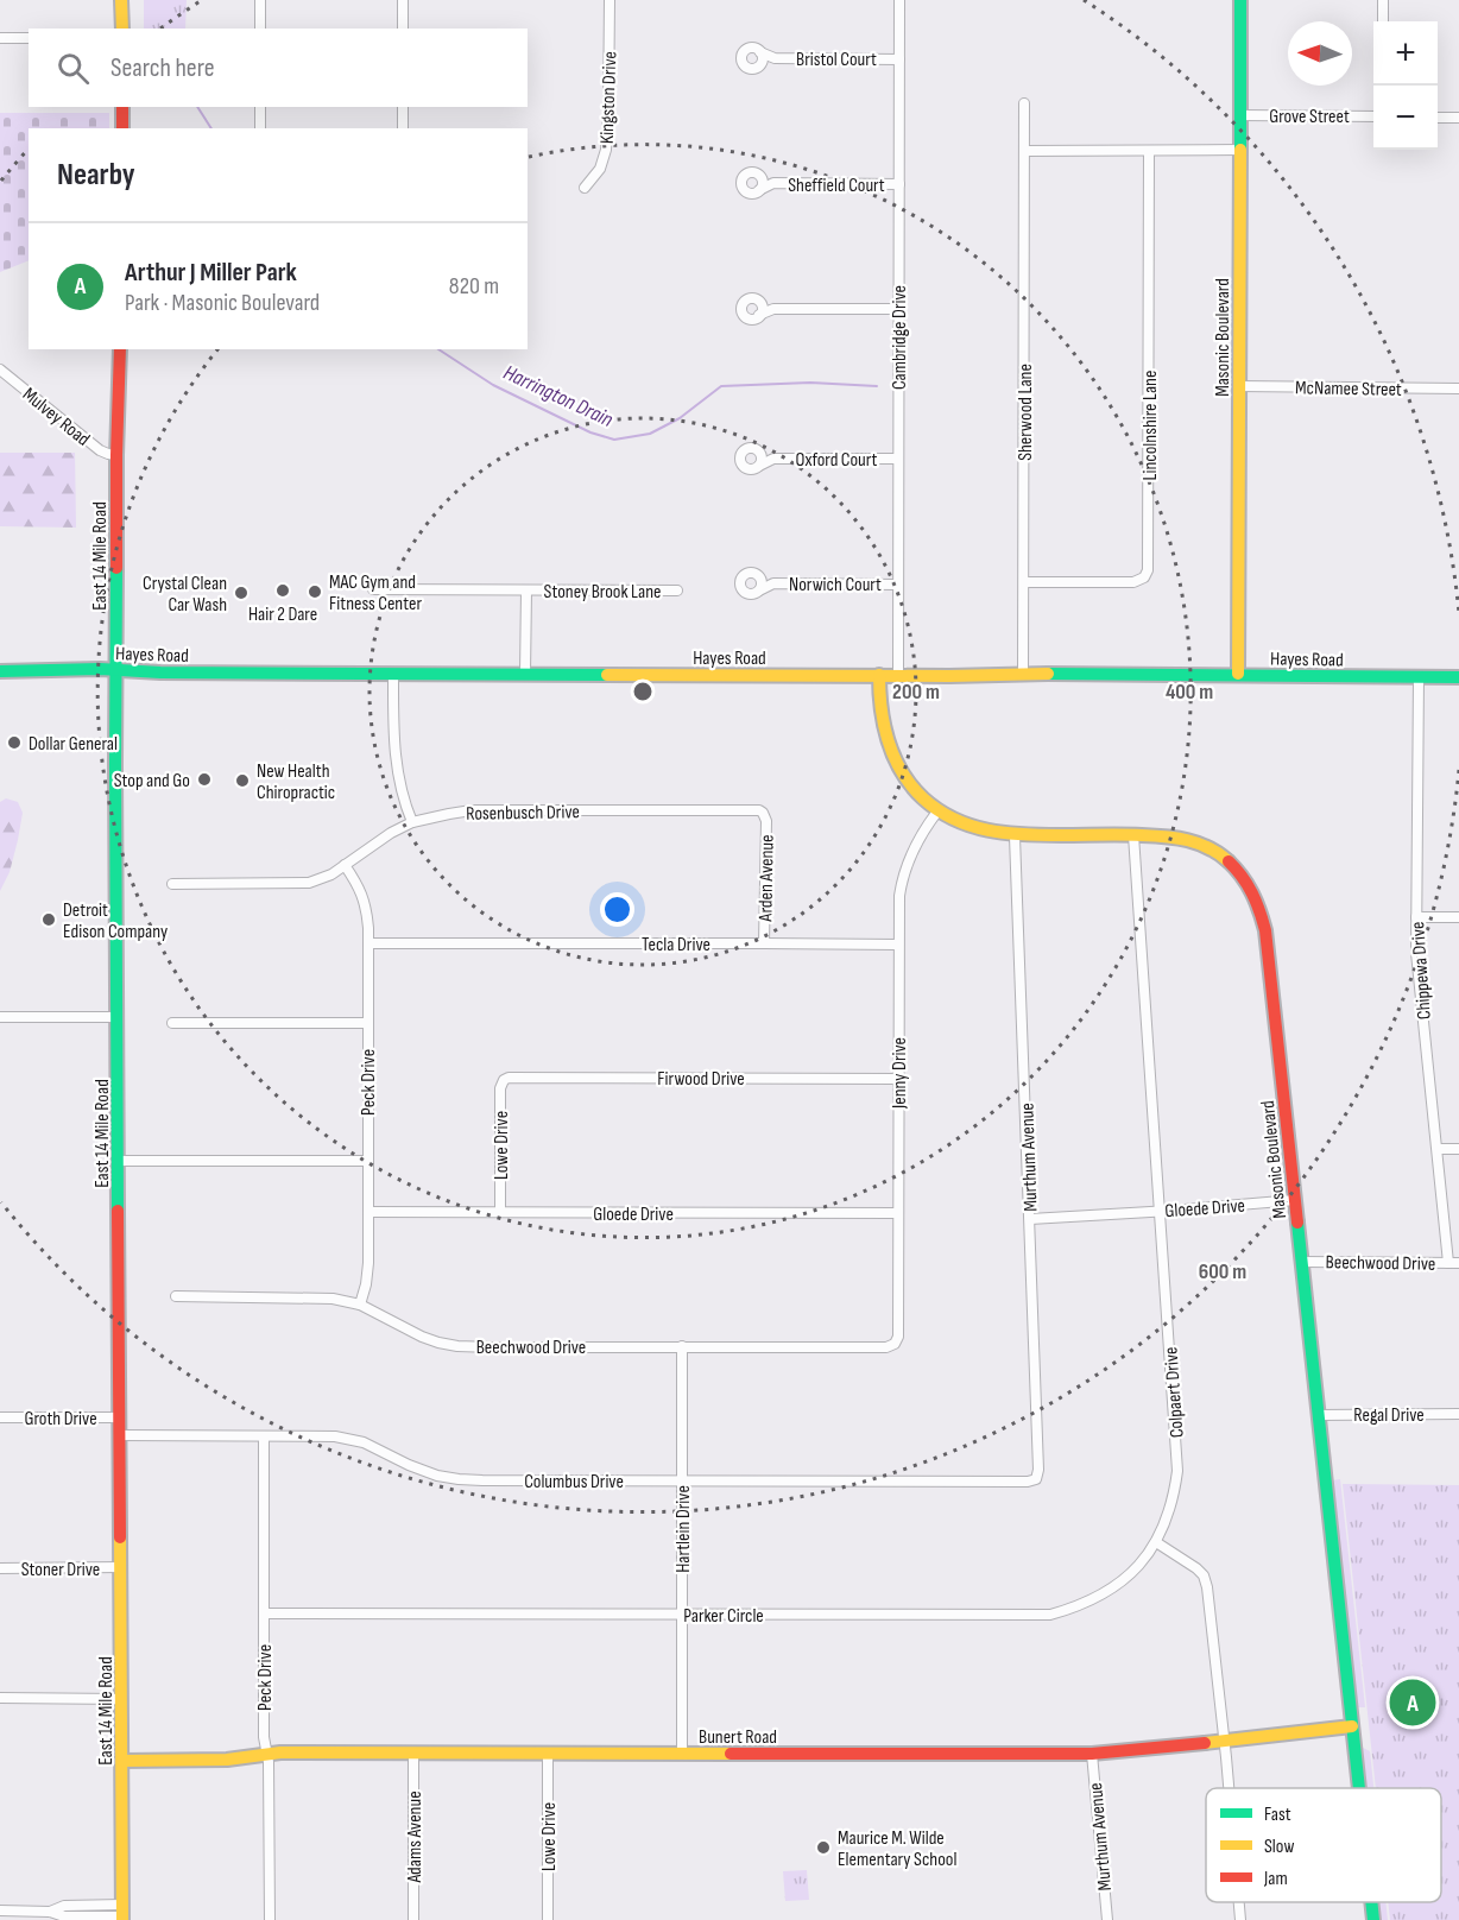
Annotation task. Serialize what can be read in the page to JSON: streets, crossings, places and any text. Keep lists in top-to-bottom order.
{
  "streets": {
    "street": [
      "Bristol Court",
      "Kingston Drive",
      "Grove Street",
      "Sheffield Court",
      "Cambridge Drive",
      "Masonic Boulevard",
      "McNamee Street",
      "Sherwood Lane",
      "Mulvey Road",
      "Lincolnshire Lane",
      "Oxford Court",
      "East 14 Mile Road",
      "Norwich Court",
      "Stoney Brook Lane",
      "Hayes Road",
      "Rosenbusch Drive",
      "Arden Avenue",
      "Tecla Drive",
      "Chippewa Drive",
      "Jenny Drive",
      "Firwood Drive",
      "Peck Drive",
      "Lowe Drive",
      "Murthum Avenue",
      "Gloede Drive",
      "Beechwood Drive",
      "Colpaert Drive",
      "Regal Drive",
      "Groth Drive",
      "Columbus Drive",
      "Hartlein Drive",
      "Stoner Drive",
      "Parker Circle",
      "Bunert Road",
      "Adams Avenue"
    ]
  },
  "crossings": [
    ["Bristol Court", "Cambridge Drive"],
    ["Grove Street", "Masonic Boulevard"],
    ["Sheffield Court", "Cambridge Drive"],
    ["Cambridge Drive", "Oxford Court"],
    ["Cambridge Drive", "Norwich Court"],
    ["Cambridge Drive", "Hayes Road"],
    ["Masonic Boulevard", "McNamee Street"],
    ["Masonic Boulevard", "Hayes Road"],
    ["Masonic Boulevard", "Jenny Drive"],
    ["Masonic Boulevard", "Murthum Avenue"],
    ["Masonic Boulevard", "Gloede Drive"],
    ["Masonic Boulevard", "Beechwood Drive"],
    ["Masonic Boulevard", "Colpaert Drive"],
    ["Masonic Boulevard", "Regal Drive"],
    ["Masonic Boulevard", "Bunert Road"],
    ["Sherwood Lane", "Lincolnshire Lane"],
    ["Sherwood Lane", "Hayes Road"],
    ["Mulvey Road", "East 14 Mile Road"],
    ["East 14 Mile Road", "Hayes Road"],
    ["East 14 Mile Road", "Groth Drive"],
    ["East 14 Mile Road", "Columbus Drive"],
    ["East 14 Mile Road", "Stoner Drive"],
    ["East 14 Mile Road", "Bunert Road"],
    ["Stoney Brook Lane", "Hayes Road"],
    ["Hayes Road", "Chippewa Drive"],
    ["Rosenbusch Drive", "Arden Avenue"],
    ["Rosenbusch Drive", "Peck Drive"],
    ["Arden Avenue", "Tecla Drive"],
    ["Tecla Drive", "Jenny Drive"],
    ["Tecla Drive", "Peck Drive"],
    ["Chippewa Drive", "Beechwood Drive"],
    ["Jenny Drive", "Firwood Drive"],
    ["Jenny Drive", "Gloede Drive"],
    ["Jenny Drive", "Beechwood Drive"],
    ["Firwood Drive", "Lowe Drive"],
    ["Peck Drive", "Gloede Drive"],
    ["Peck Drive", "Beechwood Drive"],
    ["Peck Drive", "Columbus Drive"],
    ["Peck Drive", "Parker Circle"],
    ["Peck Drive", "Bunert Road"],
    ["Lowe Drive", "Gloede Drive"],
    ["Lowe Drive", "Bunert Road"],
    ["Murthum Avenue", "Gloede Drive"],
    ["Murthum Avenue", "Columbus Drive"],
    ["Murthum Avenue", "Bunert Road"],
    ["Gloede Drive", "Colpaert Drive"],
    ["Beechwood Drive", "Hartlein Drive"],
    ["Colpaert Drive", "Parker Circle"],
    ["Columbus Drive", "Hartlein Drive"],
    ["Hartlein Drive", "Parker Circle"],
    ["Hartlein Drive", "Bunert Road"],
    ["Bunert Road", "Adams Avenue"]
  ],
  "water": ["Harrington Drain"],
  "places": [
    "Hair 2 Dare",
    "MAC Gym and Fitness Center",
    "Crystal Clean Car Wash",
    "Dollar General",
    "Stop and Go",
    "New Health Chiropractic",
    "Detroit Edison Company",
    "Maurice M. Wilde Elementary School"
  ],
  "legend": ["Fast", "Slow", "Jam"],
  "north": "left",
  "page": {
    "map_buttons": ["+", "−"],
    "search": "Search here",
    "heading": "Nearby",
    "list": [
      {
        "mark": "A",
        "name": "Arthur J Miller Park",
        "note": "Park · Masonic Boulevard",
        "value": "820 m"
      }
    ],
    "pins": "A"
  },
  "rings": ["200 m", "400 m", "600 m"]
}
